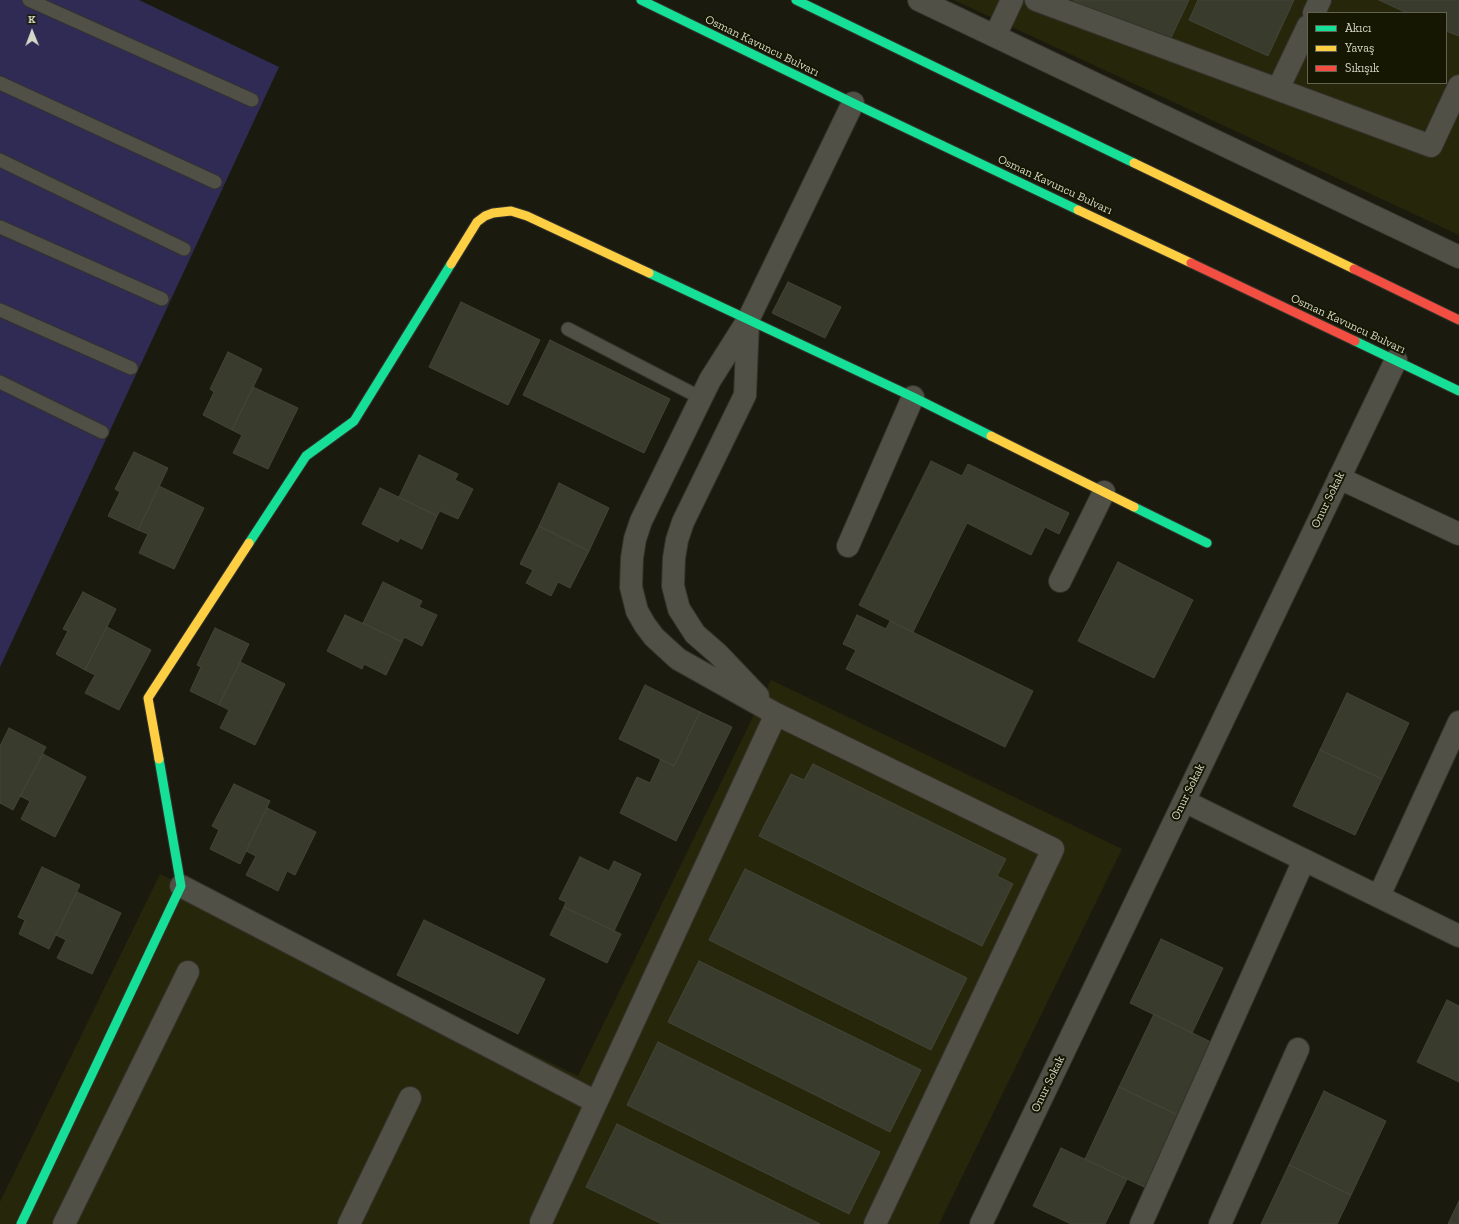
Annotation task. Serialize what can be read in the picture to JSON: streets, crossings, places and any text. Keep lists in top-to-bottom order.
{
  "streets": {
    "main road": ["Osman Kavuncu Bulvarı"],
    "street": ["Onur Sokak"]
  },
  "crossings": [
    ["Osman Kavuncu Bulvarı", "Onur Sokak"]
  ],
  "legend": ["Akıcı", "Yavaş", "Sıkışık"],
  "north": "top"
}
